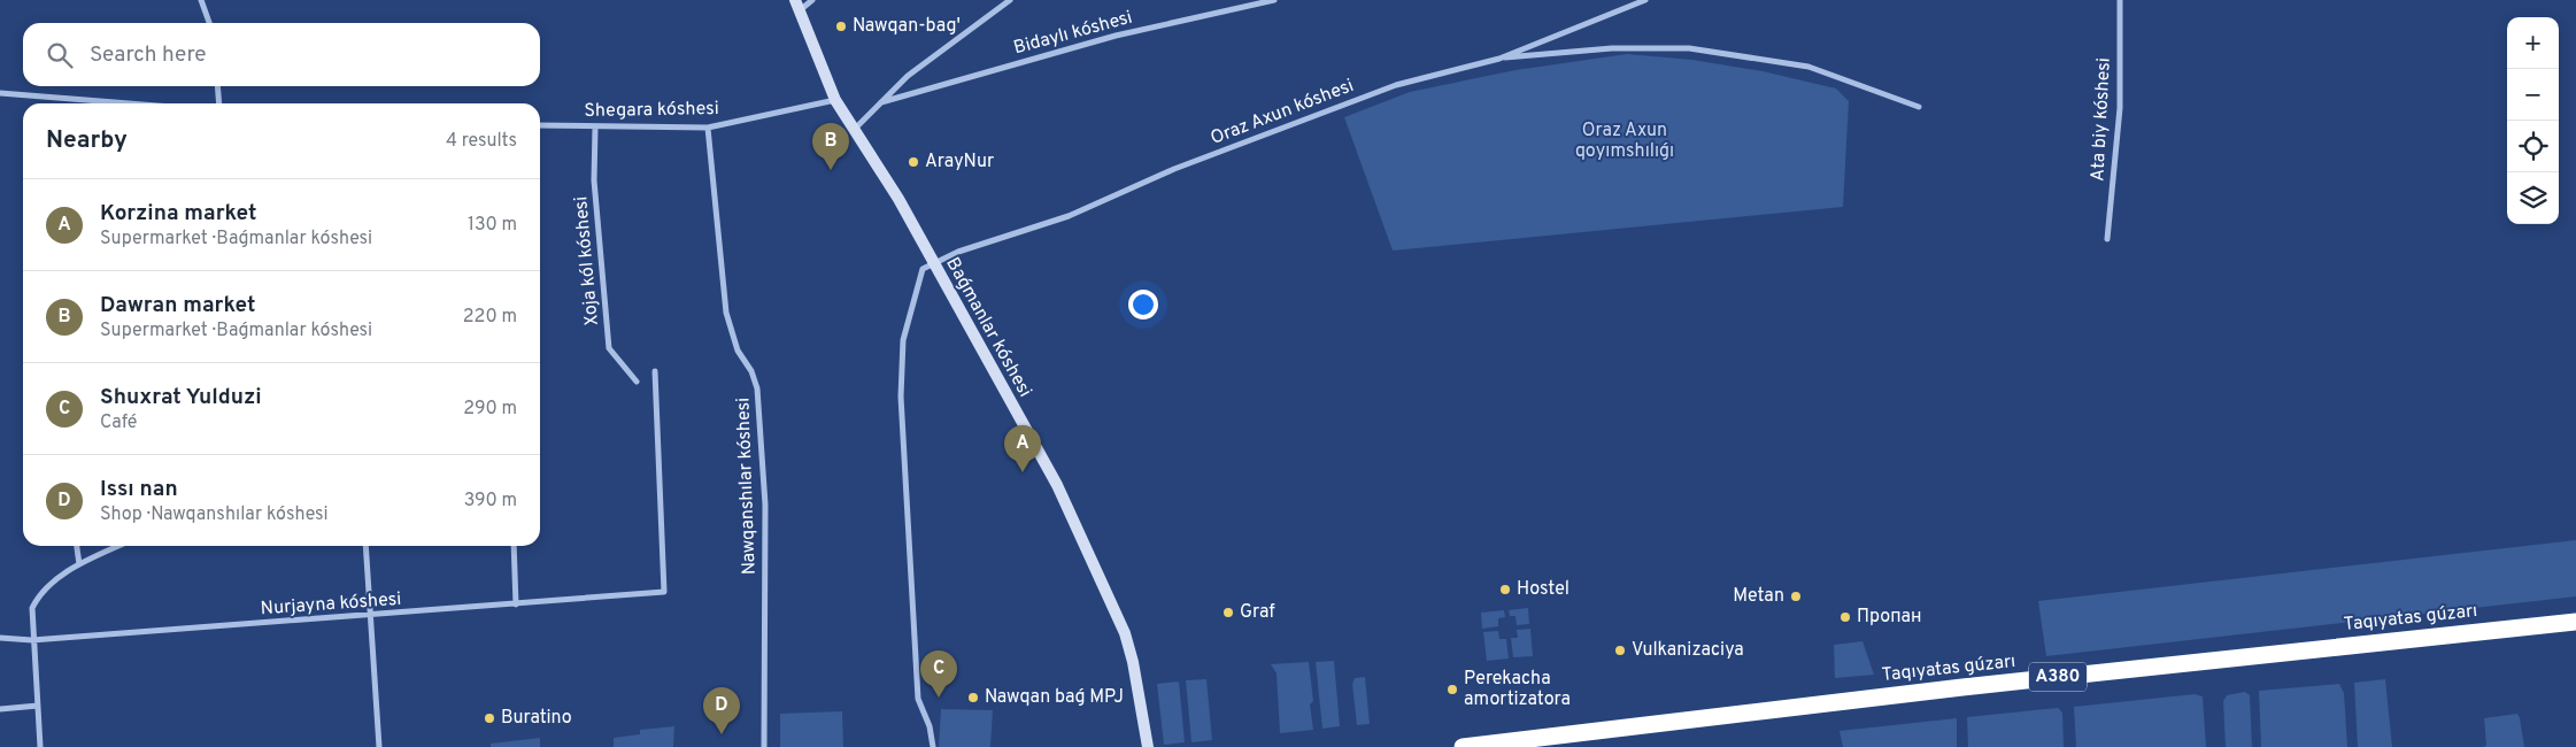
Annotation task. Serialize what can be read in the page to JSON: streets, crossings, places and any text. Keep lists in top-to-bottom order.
{
  "streets": {
    "highway": ["Taqıyatas gúzarı", "A380"],
    "street": [
      "Bidaylı kóshesi",
      "Shegara kóshesi",
      "Oraz Axun kóshesi",
      "Ata biy kóshesi",
      "Xoja kól kóshesi",
      "Baǵmanlar kóshesi",
      "Nawqanshılar kóshesi",
      "Nurjayna kóshesi"
    ]
  },
  "crossings": [
    ["Shegara kóshesi", "Xoja kól kóshesi"],
    ["Shegara kóshesi", "Baǵmanlar kóshesi"],
    ["Shegara kóshesi", "Nawqanshılar kóshesi"],
    ["Oraz Axun kóshesi", "Baǵmanlar kóshesi"]
  ],
  "parks": ["Oraz Axun qoyımshılıǵı"],
  "places": [
    "Nawqan-bag'",
    "ArayNur",
    "Hostel",
    "Metan",
    "Graf",
    "Пропан",
    "Vulkanizaciya",
    "Perekacha amortizatora",
    "Nawqan baǵ MPJ",
    "Buratino"
  ],
  "page": {
    "map_buttons": ["+", "−"],
    "search": "Search here",
    "heading": ["Nearby", "4 results"],
    "pins": [
      "B",
      "A",
      "C",
      "D"
    ],
    "list": [
      {
        "mark": "A",
        "name": "Korzina market",
        "note": "Supermarket · Baǵmanlar kóshesi",
        "value": "130 m"
      },
      {
        "mark": "B",
        "name": "Dawran market",
        "note": "Supermarket · Baǵmanlar kóshesi",
        "value": "220 m"
      },
      {
        "mark": "C",
        "name": "Shuxrat Yulduzi",
        "note": "Café",
        "value": "290 m"
      },
      {
        "mark": "D",
        "name": "Issı nan",
        "note": "Shop · Nawqanshılar kóshesi",
        "value": "390 m"
      }
    ]
  }
}
